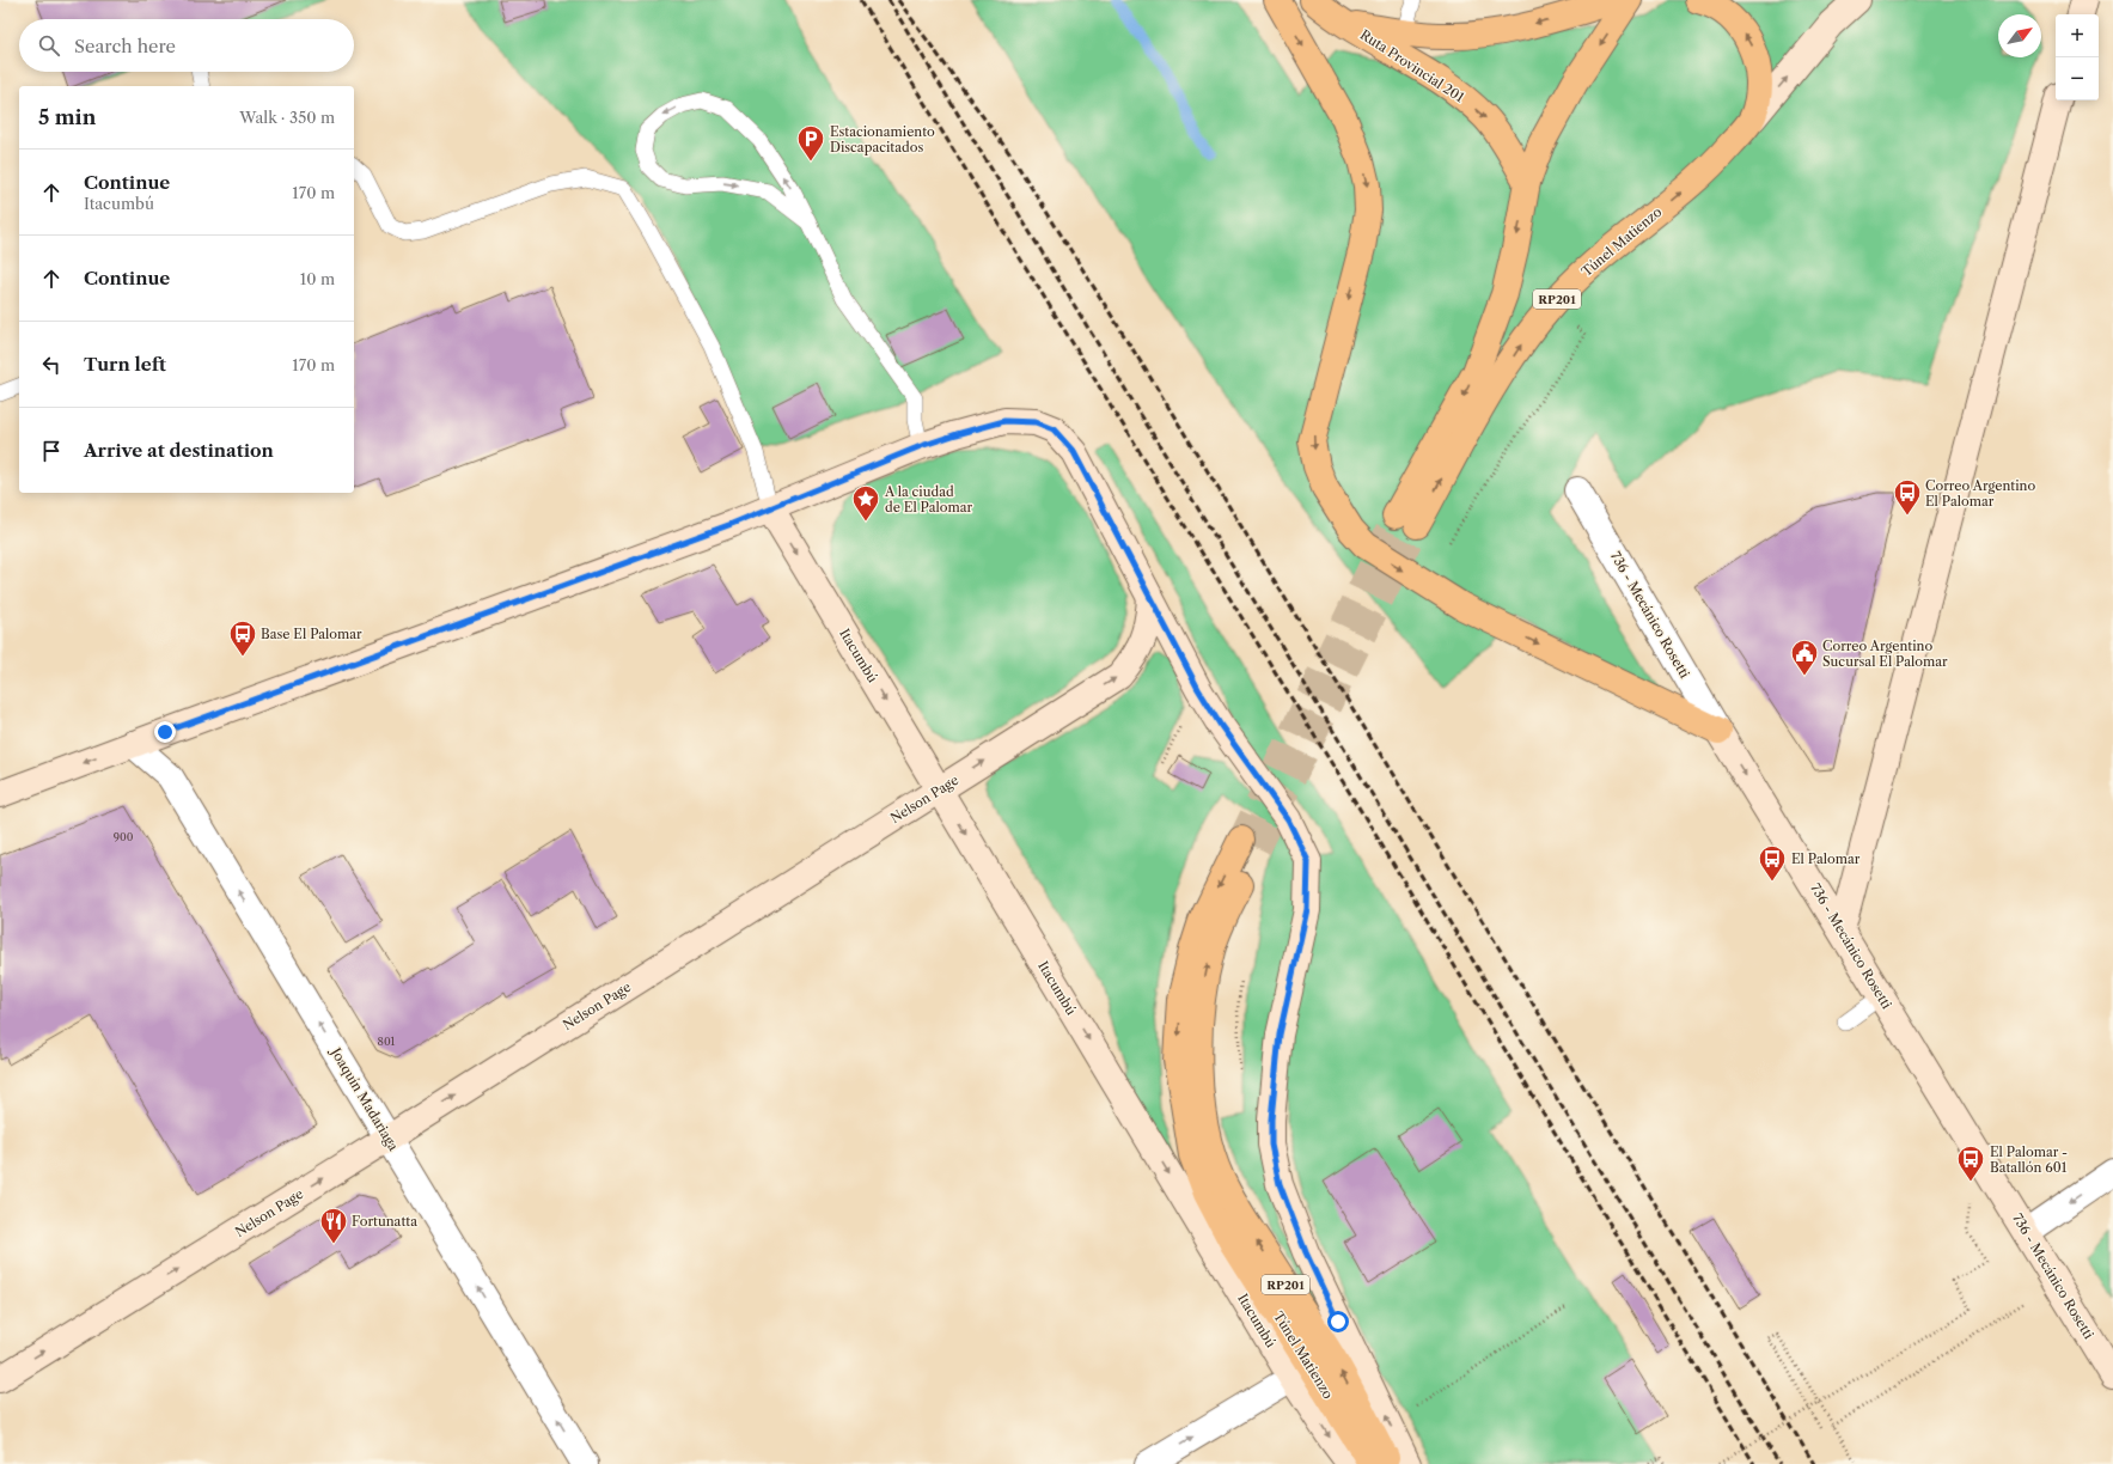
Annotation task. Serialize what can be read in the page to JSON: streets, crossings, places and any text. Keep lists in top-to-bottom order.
{
  "streets": {
    "main road": ["Ruta Provincial 201", "Túnel Matienzo", "RP201"],
    "street": [
      "736 - Mecánico Rosetti",
      "Itacumbú",
      "Nelson Page",
      "Joaquín Madariaga"
    ]
  },
  "crossings": [
    ["Ruta Provincial 201", "Túnel Matienzo"],
    ["Túnel Matienzo", "RP201"],
    ["Itacumbú", "Nelson Page"],
    ["Nelson Page", "Joaquín Madariaga"]
  ],
  "one_way": ["Ruta Provincial 201", "Nelson Page", "Joaquín Madariaga"],
  "places": {
    "parking": ["Estacionamiento Discapacitados"],
    "bus stop": [
      "Correo Argentino El Palomar",
      "Base El Palomar",
      "El Palomar",
      "El Palomar - Batallón 601"
    ],
    "place": ["A la ciudad de El Palomar"],
    "public building": ["Correo Argentino Sucursal El Palomar"],
    "restaurant": ["Fortunatta"]
  },
  "house_numbers": ["900", "801"],
  "north": "top right",
  "page": {
    "map_buttons": ["+", "−"],
    "search": "Search here",
    "heading": ["5 min", "Walk · 350 m"],
    "list": [
      ["Continue", "Itacumbú", "170 m"],
      ["Continue", "10 m"],
      ["Turn left", "170 m"],
      "Arrive at destination"
    ]
  }
}
